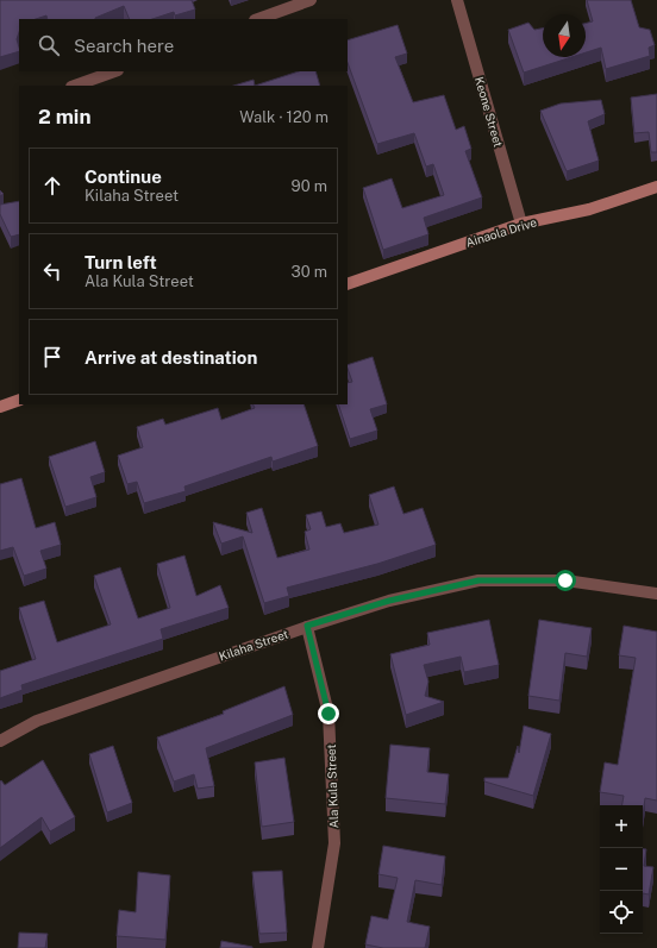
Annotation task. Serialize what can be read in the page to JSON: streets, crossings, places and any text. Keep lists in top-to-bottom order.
{
  "streets": {
    "street": [
      "Keone Street",
      "Ainaola Drive",
      "Kilaha Street",
      "Ala Kula Street"
    ]
  },
  "crossings": [
    ["Keone Street", "Ainaola Drive"],
    ["Kilaha Street", "Ala Kula Street"]
  ],
  "north": "bottom",
  "page": {
    "search": "Search here",
    "heading": ["2 min", "Walk · 120 m"],
    "list": [
      ["Continue", "Kilaha Street", "90 m"],
      ["Turn left", "Ala Kula Street", "30 m"],
      "Arrive at destination"
    ],
    "map_buttons": ["+", "−"]
  }
}
